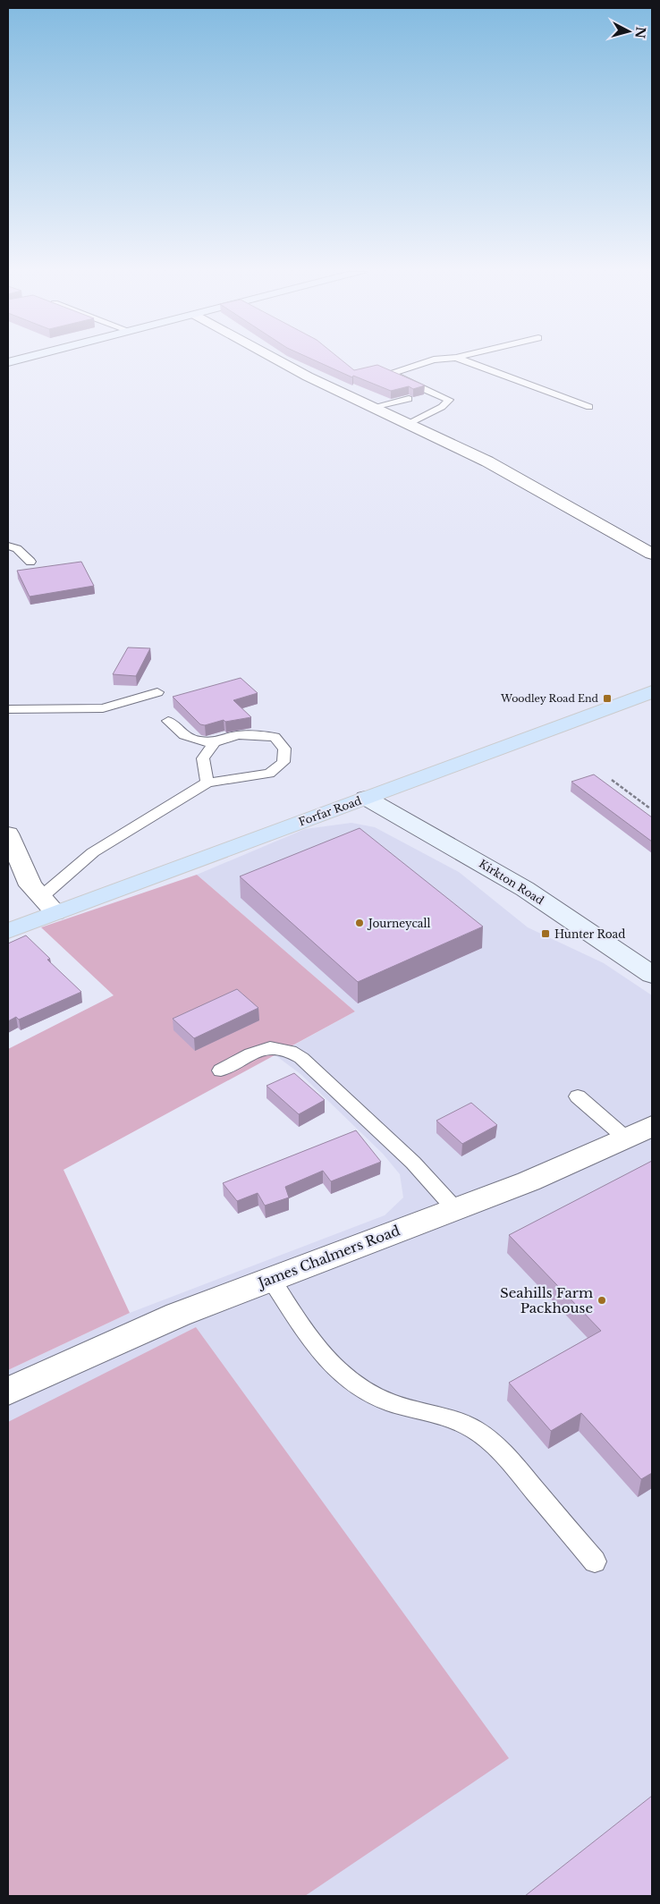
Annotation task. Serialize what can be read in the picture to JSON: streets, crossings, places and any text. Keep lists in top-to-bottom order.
{
  "streets": {
    "main road": ["Forfar Road"],
    "street": ["Kirkton Road", "James Chalmers Road"]
  },
  "crossings": [
    ["Forfar Road", "Kirkton Road"]
  ],
  "places": {
    "transit": ["Woodley Road End", "Hunter Road"],
    "other": ["Journeycall", "Seahills Farm Packhouse"]
  },
  "north": "right"
}
